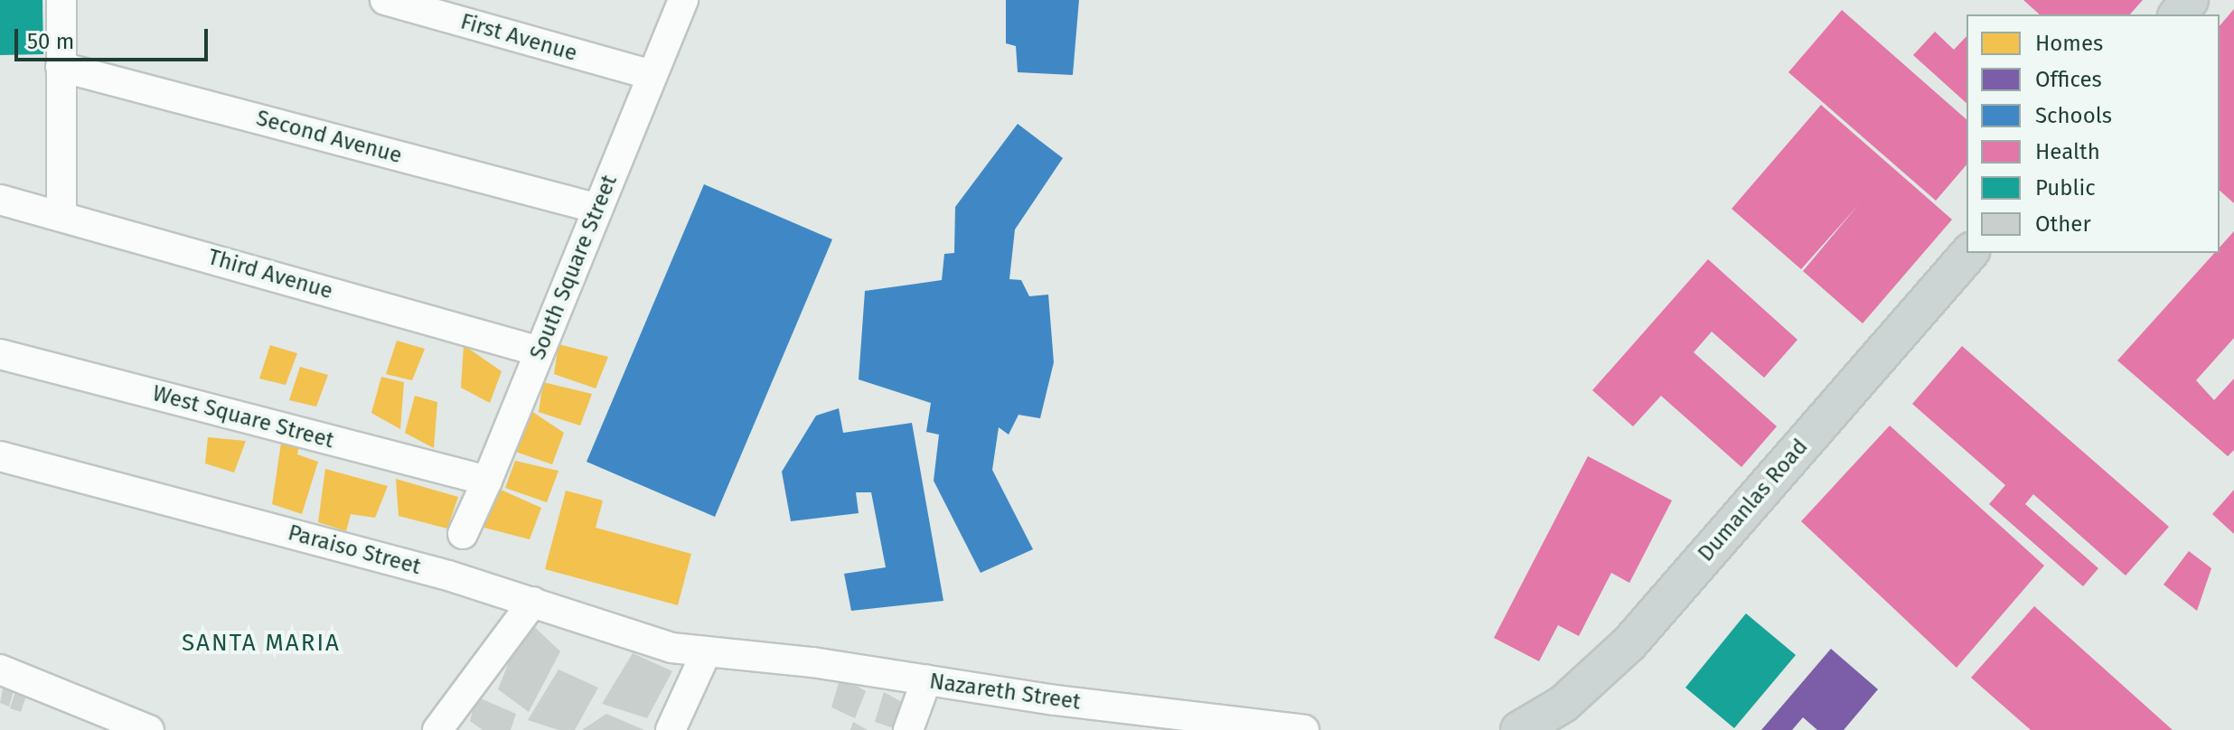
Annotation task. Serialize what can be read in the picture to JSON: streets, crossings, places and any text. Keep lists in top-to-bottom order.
{
  "streets": {
    "main road": ["Dumanlas Road"],
    "street": [
      "First Avenue",
      "Second Avenue",
      "South Square Street",
      "Third Avenue",
      "West Square Street",
      "Paraiso Street",
      "Nazareth Street"
    ]
  },
  "crossings": [
    ["First Avenue", "South Square Street"],
    ["Second Avenue", "South Square Street"],
    ["South Square Street", "Third Avenue"],
    ["South Square Street", "West Square Street"],
    ["Paraiso Street", "Nazareth Street"]
  ],
  "districts": ["SANTA MARIA"],
  "legend": [
    "Homes",
    "Offices",
    "Schools",
    "Health",
    "Public",
    "Other"
  ],
  "scale_bar": "50 m"
}
